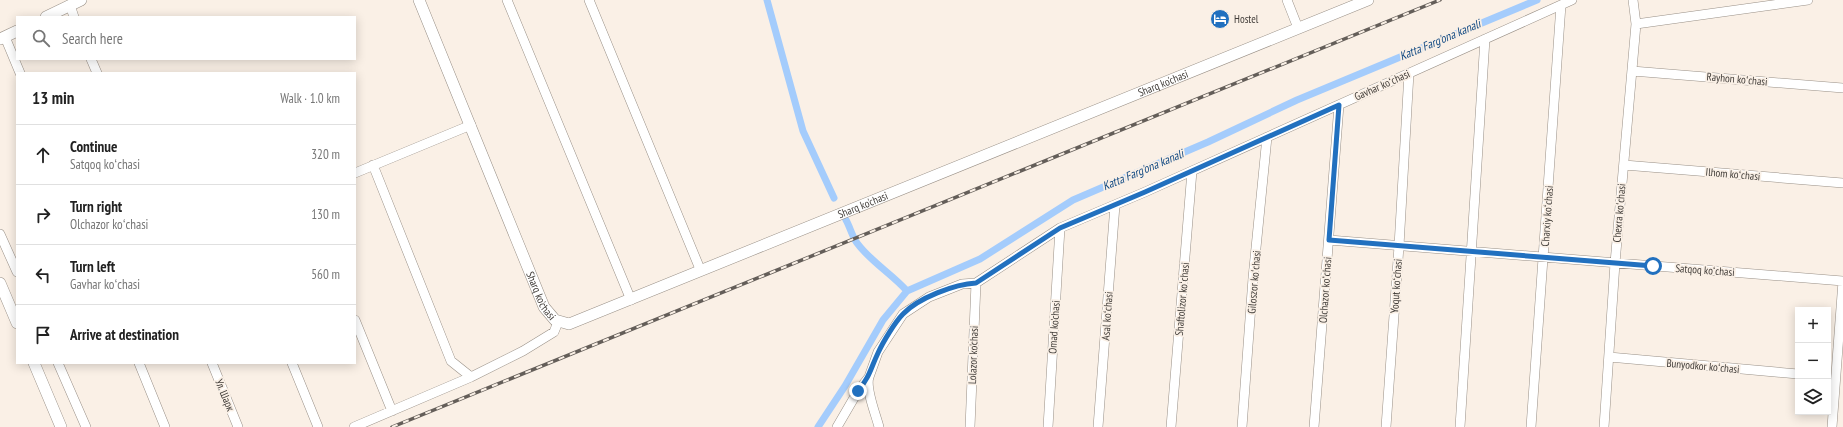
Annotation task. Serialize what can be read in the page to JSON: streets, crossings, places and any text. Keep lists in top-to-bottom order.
{
  "streets": {
    "main road": ["Sharq ko'chasi"],
    "street": [
      "Rayhon koʻchasi",
      "Gavhar koʻchasi",
      "Ilhom koʻchasi",
      "Chexra koʻchasi",
      "Charxiy koʻchasi",
      "Satqoq koʻchasi",
      "Giloszor koʻchasi",
      "Yoqut koʻchasi",
      "Olchazor koʻchasi",
      "Shaftolizor koʻchasi",
      "Asal koʻchasi",
      "Omad ko'chasi",
      "Lolazor ko'chasi",
      "Bunyodkor koʻchasi",
      "Ул. Шарк"
    ]
  },
  "crossings": [
    ["Rayhon koʻchasi", "Chexra koʻchasi"],
    ["Gavhar koʻchasi", "Charxiy koʻchasi"],
    ["Gavhar koʻchasi", "Giloszor koʻchasi"],
    ["Gavhar koʻchasi", "Yoqut koʻchasi"],
    ["Gavhar koʻchasi", "Olchazor koʻchasi"],
    ["Gavhar koʻchasi", "Shaftolizor koʻchasi"],
    ["Gavhar koʻchasi", "Asal koʻchasi"],
    ["Gavhar koʻchasi", "Omad ko'chasi"],
    ["Gavhar koʻchasi", "Lolazor ko'chasi"],
    ["Ilhom koʻchasi", "Chexra koʻchasi"],
    ["Chexra koʻchasi", "Satqoq koʻchasi"],
    ["Chexra koʻchasi", "Bunyodkor koʻchasi"],
    ["Charxiy koʻchasi", "Satqoq koʻchasi"],
    ["Satqoq koʻchasi", "Yoqut koʻchasi"],
    ["Satqoq koʻchasi", "Olchazor koʻchasi"]
  ],
  "water": ["Katta Farg'ona kanali"],
  "places": {
    "hotel": ["Hostel"]
  },
  "page": {
    "search": "Search here",
    "heading": ["13 min", "Walk · 1.0 km"],
    "list": [
      ["Continue", "Satqoq koʻchasi", "320 m"],
      ["Turn right", "Olchazor koʻchasi", "130 m"],
      ["Turn left", "Gavhar koʻchasi", "560 m"],
      "Arrive at destination"
    ],
    "map_buttons": ["+", "−"]
  }
}
